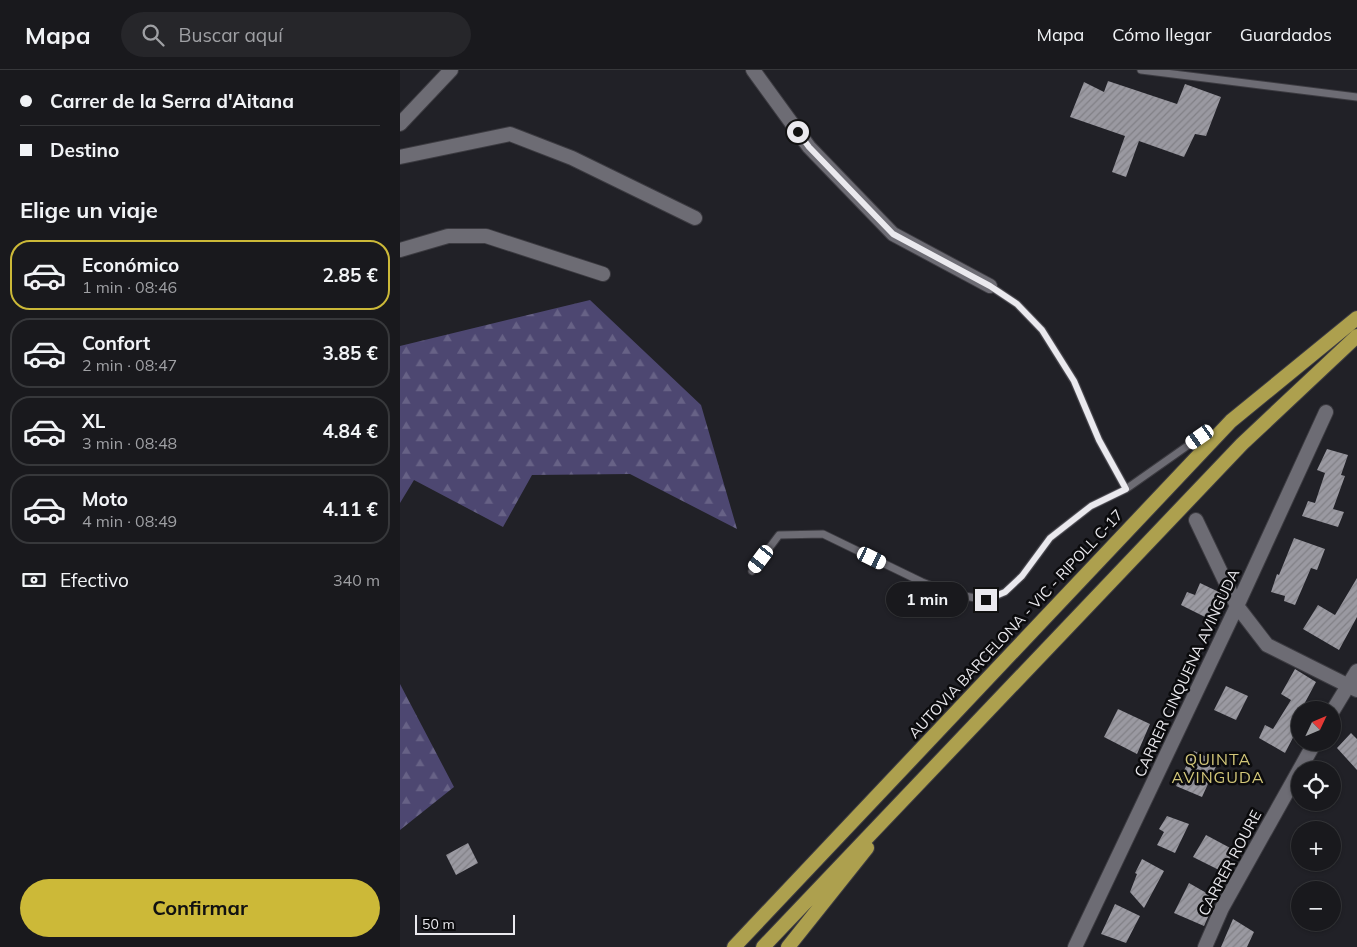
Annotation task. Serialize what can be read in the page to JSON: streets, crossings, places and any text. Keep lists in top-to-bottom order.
{
  "streets": {
    "highway": ["AUTOVIA BARCELONA - VIC - RIPOLL C-17"],
    "street": ["CARRER CINQUENA AVINGUDA", "CARRER ROURE"]
  },
  "districts": ["QUINTA AVINGUDA"],
  "scale_bar": "50 m",
  "north": "top right",
  "page": {
    "header": "Mapa",
    "search": "Buscar aquí",
    "nav": ["Mapa", "Cómo llegar", "Guardados"],
    "banner": ["Carrer de la Serra d'Aitana", "Destino"],
    "heading": "Elige un viaje",
    "list": [
      {
        "name": "Económico",
        "note": "1 min · 08:46",
        "value": "2.85 €"
      },
      {
        "name": "Confort",
        "note": "2 min · 08:47",
        "value": "3.85 €"
      },
      {
        "name": "XL",
        "note": "3 min · 08:48",
        "value": "4.84 €"
      },
      {
        "name": "Moto",
        "note": "4 min · 08:49",
        "value": "4.11 €"
      }
    ],
    "pay": ["Efectivo", "340 m"],
    "bubble": "1 min",
    "map_buttons": ["+", "−"],
    "buttons": "Confirmar",
    "scale": "50 m"
  }
}
